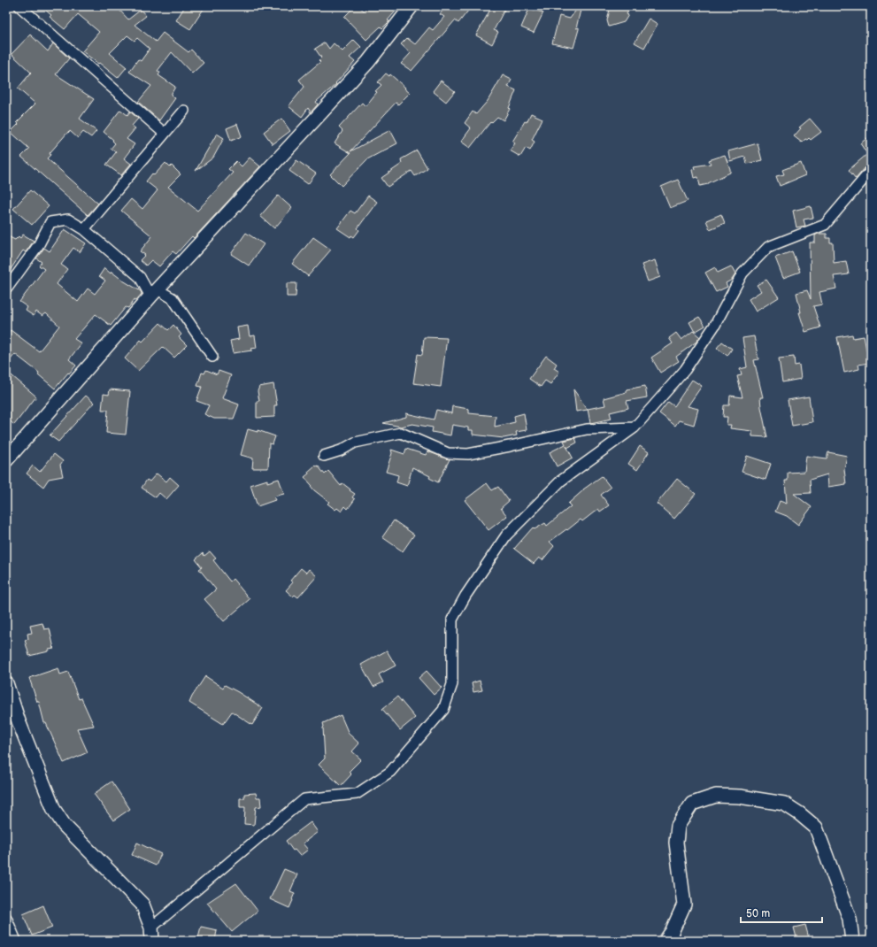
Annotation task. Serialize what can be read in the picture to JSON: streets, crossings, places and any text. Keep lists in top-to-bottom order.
{
  "scale_bar": "50 m"
}
